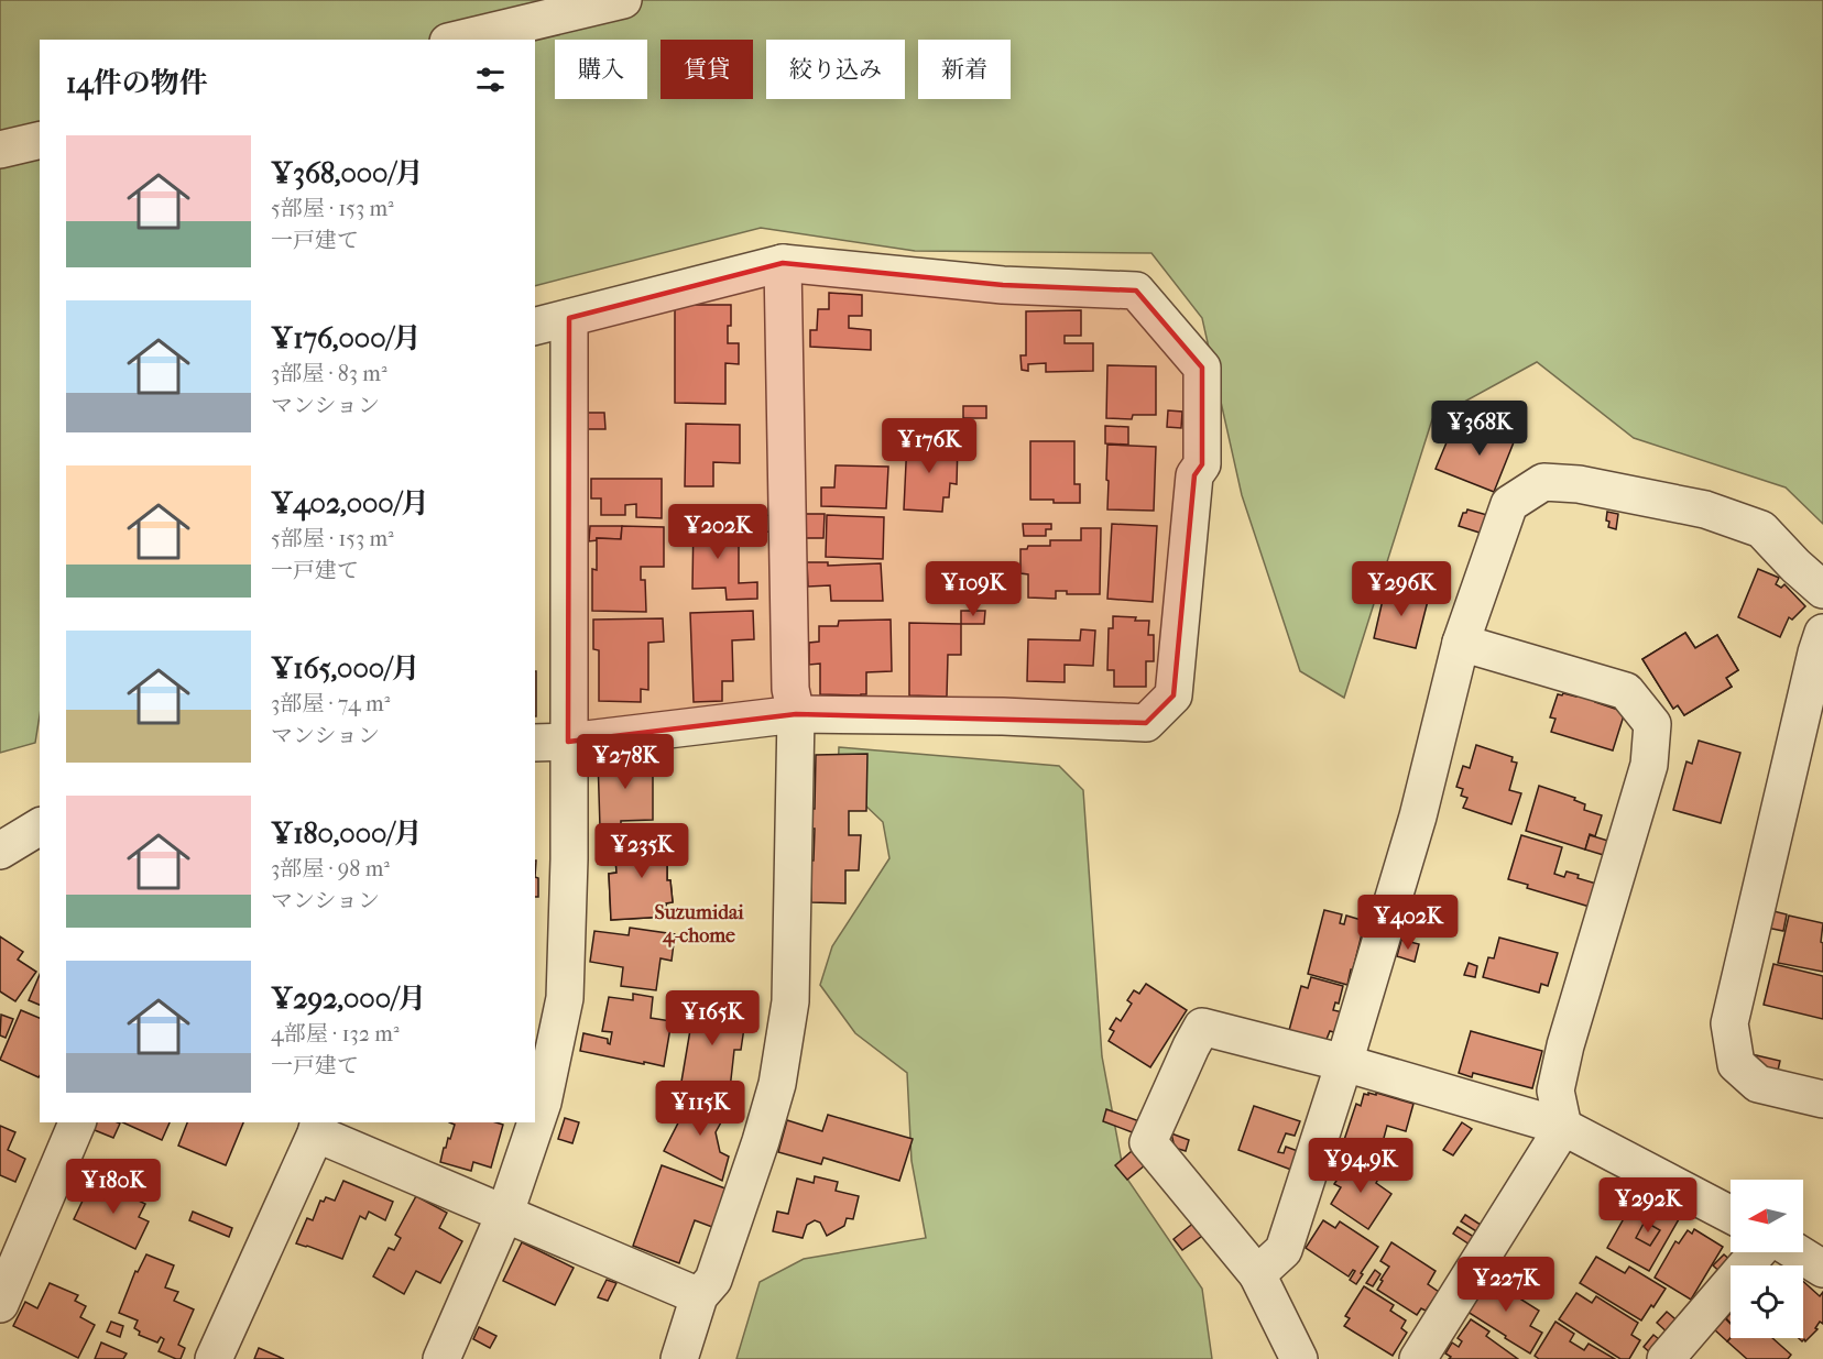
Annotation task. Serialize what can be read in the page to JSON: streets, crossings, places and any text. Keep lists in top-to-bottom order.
{
  "districts": ["Suzumidai 4-chome"],
  "north": "left",
  "page": {
    "chip": [
      "購入",
      "賃貸",
      "絞り込み",
      "新着"
    ],
    "heading": "14件の物件",
    "list": [
      {
        "name": "¥368,000/月",
        "note": "5部屋 · 153 m² · 一戸建て"
      },
      {
        "name": "¥176,000/月",
        "note": "3部屋 · 83 m² · マンション"
      },
      {
        "name": "¥402,000/月",
        "note": "5部屋 · 153 m² · 一戸建て"
      },
      {
        "name": "¥165,000/月",
        "note": "3部屋 · 74 m² · マンション"
      },
      {
        "name": "¥180,000/月",
        "note": "3部屋 · 98 m² · マンション"
      },
      {
        "name": "¥292,000/月",
        "note": "4部屋 · 132 m² · 一戸建て"
      }
    ],
    "price": [
      "¥368K",
      "¥176K",
      "¥202K",
      "¥109K",
      "¥296K",
      "¥278K",
      "¥235K",
      "¥402K",
      "¥165K",
      "¥115K",
      "¥94.9K",
      "¥180K",
      "¥292K",
      "¥227K"
    ]
  }
}
